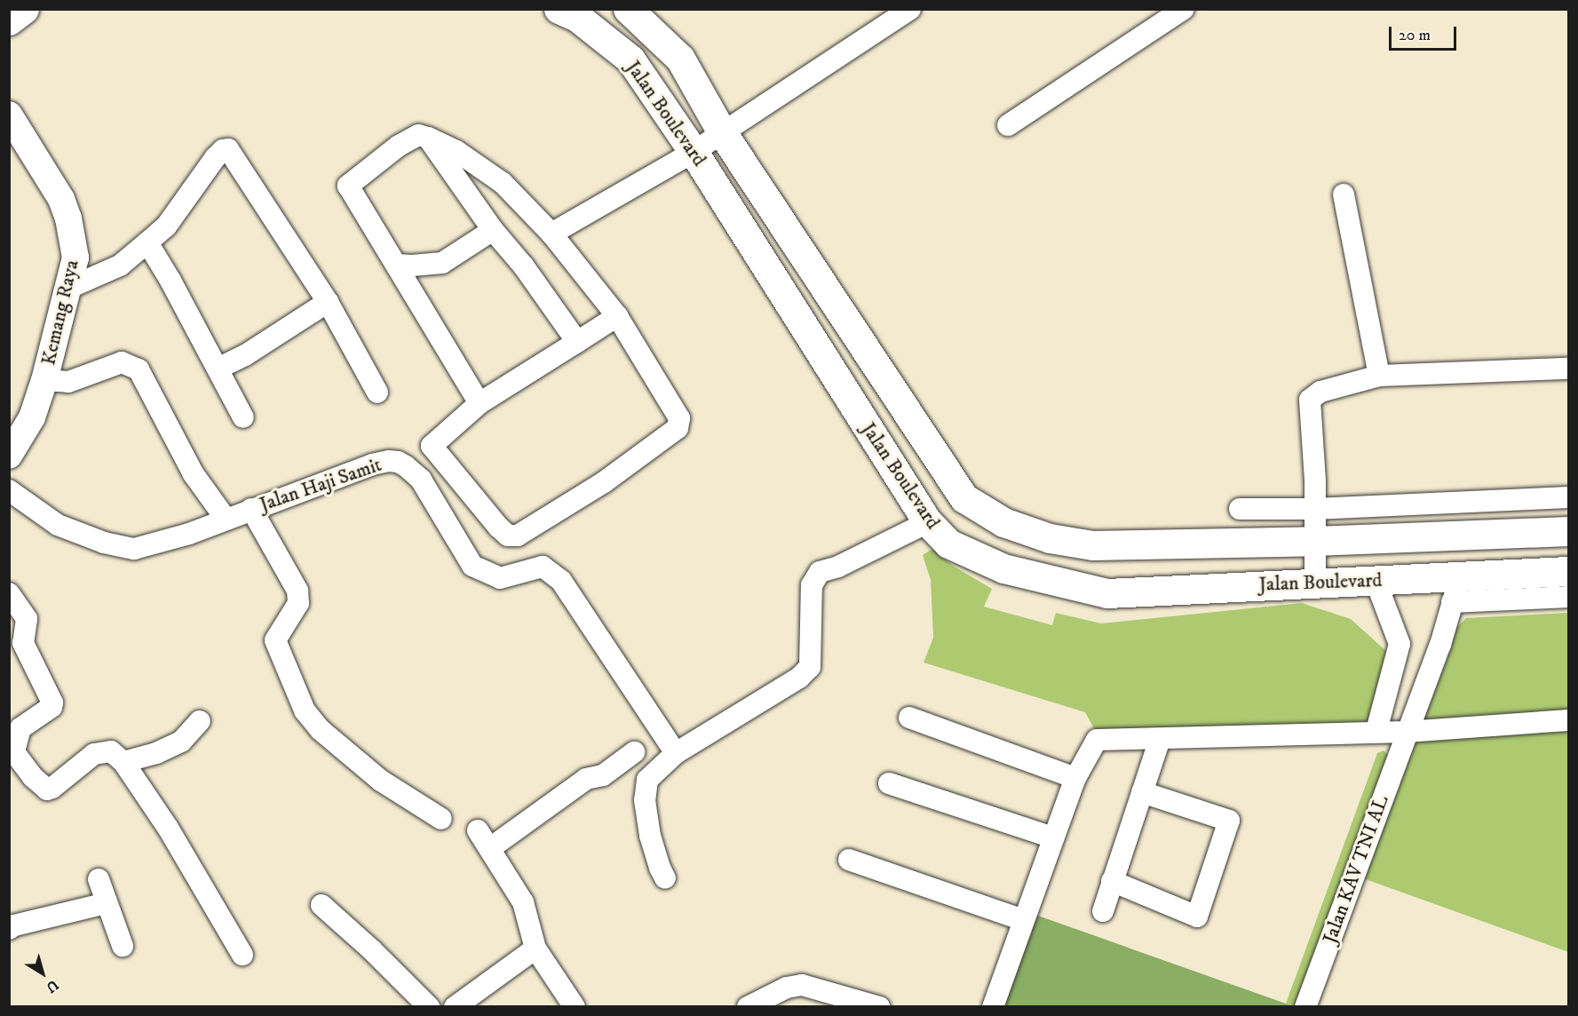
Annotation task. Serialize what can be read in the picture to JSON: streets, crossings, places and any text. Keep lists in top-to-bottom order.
{
  "streets": {
    "main road": ["Jalan Boulevard"],
    "street": ["Kemang Raya", "Jalan Haji Samit", "Jalan KAV TNI AL"]
  },
  "crossings": [
    ["Jalan Boulevard", "Jalan KAV TNI AL"]
  ],
  "scale_bar": "20 m",
  "north": "bottom right"
}
